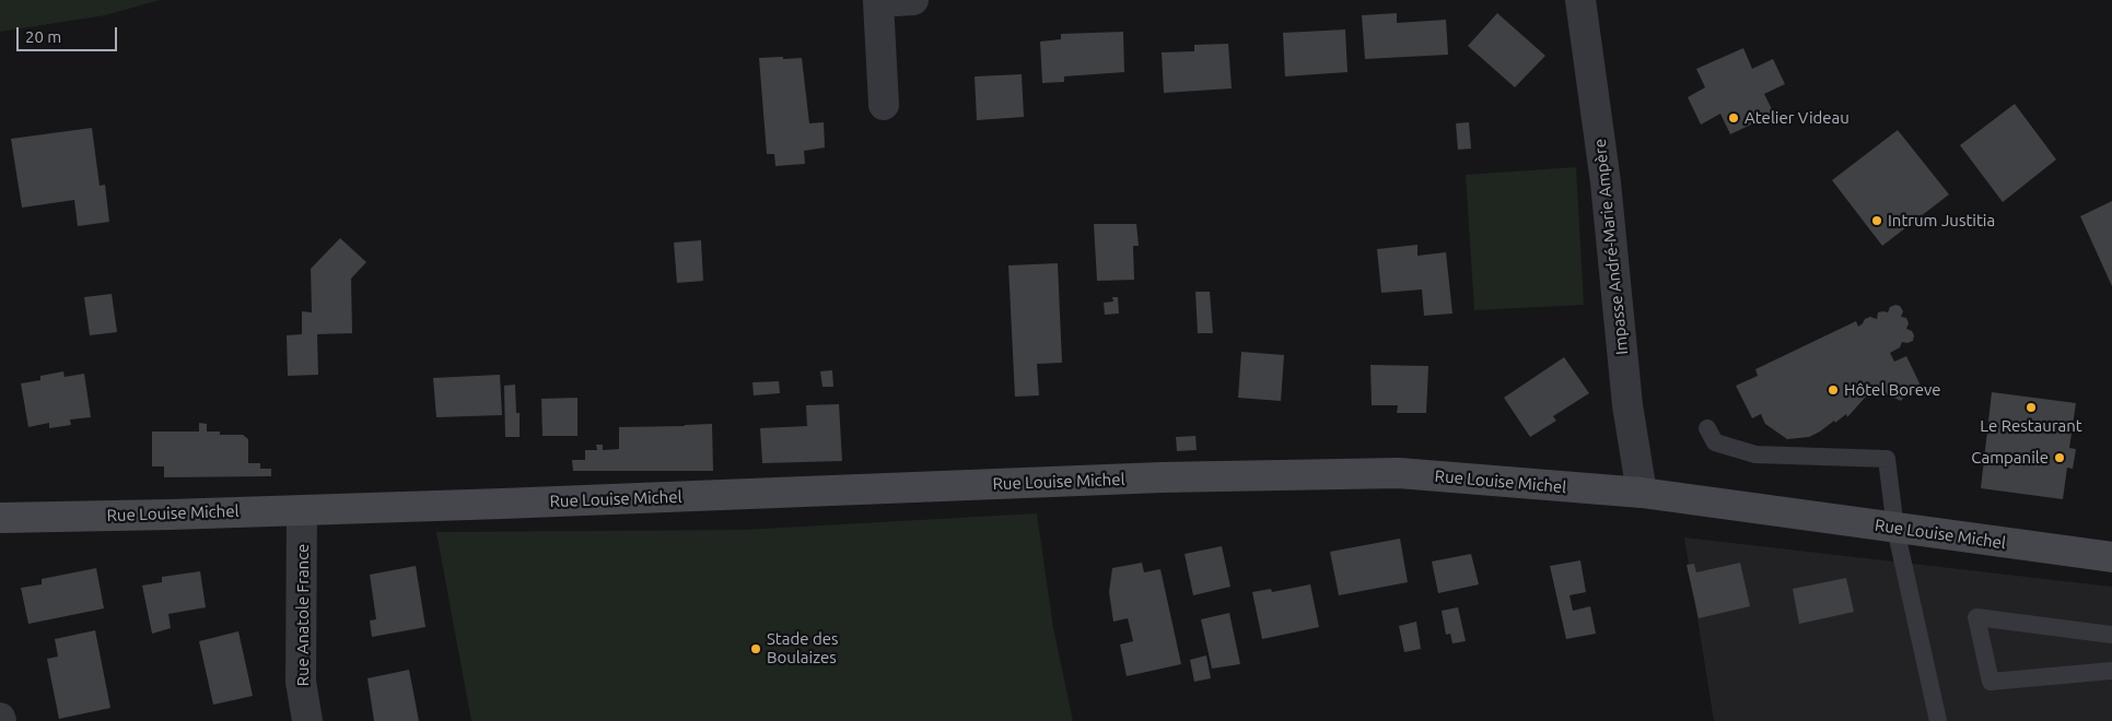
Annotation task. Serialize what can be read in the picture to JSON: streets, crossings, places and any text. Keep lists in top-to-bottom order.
{
  "streets": {
    "street": ["Impasse André-Marie Ampère", "Rue Louise Michel", "Rue Anatole France"]
  },
  "crossings": [
    ["Impasse André-Marie Ampère", "Rue Louise Michel"],
    ["Rue Louise Michel", "Rue Anatole France"]
  ],
  "places": [
    "Atelier Videau",
    "Intrum Justitia",
    "Hôtel Boreve",
    "Le Restaurant",
    "Campanile",
    "Stade des Boulaizes"
  ],
  "scale_bar": "20 m"
}
